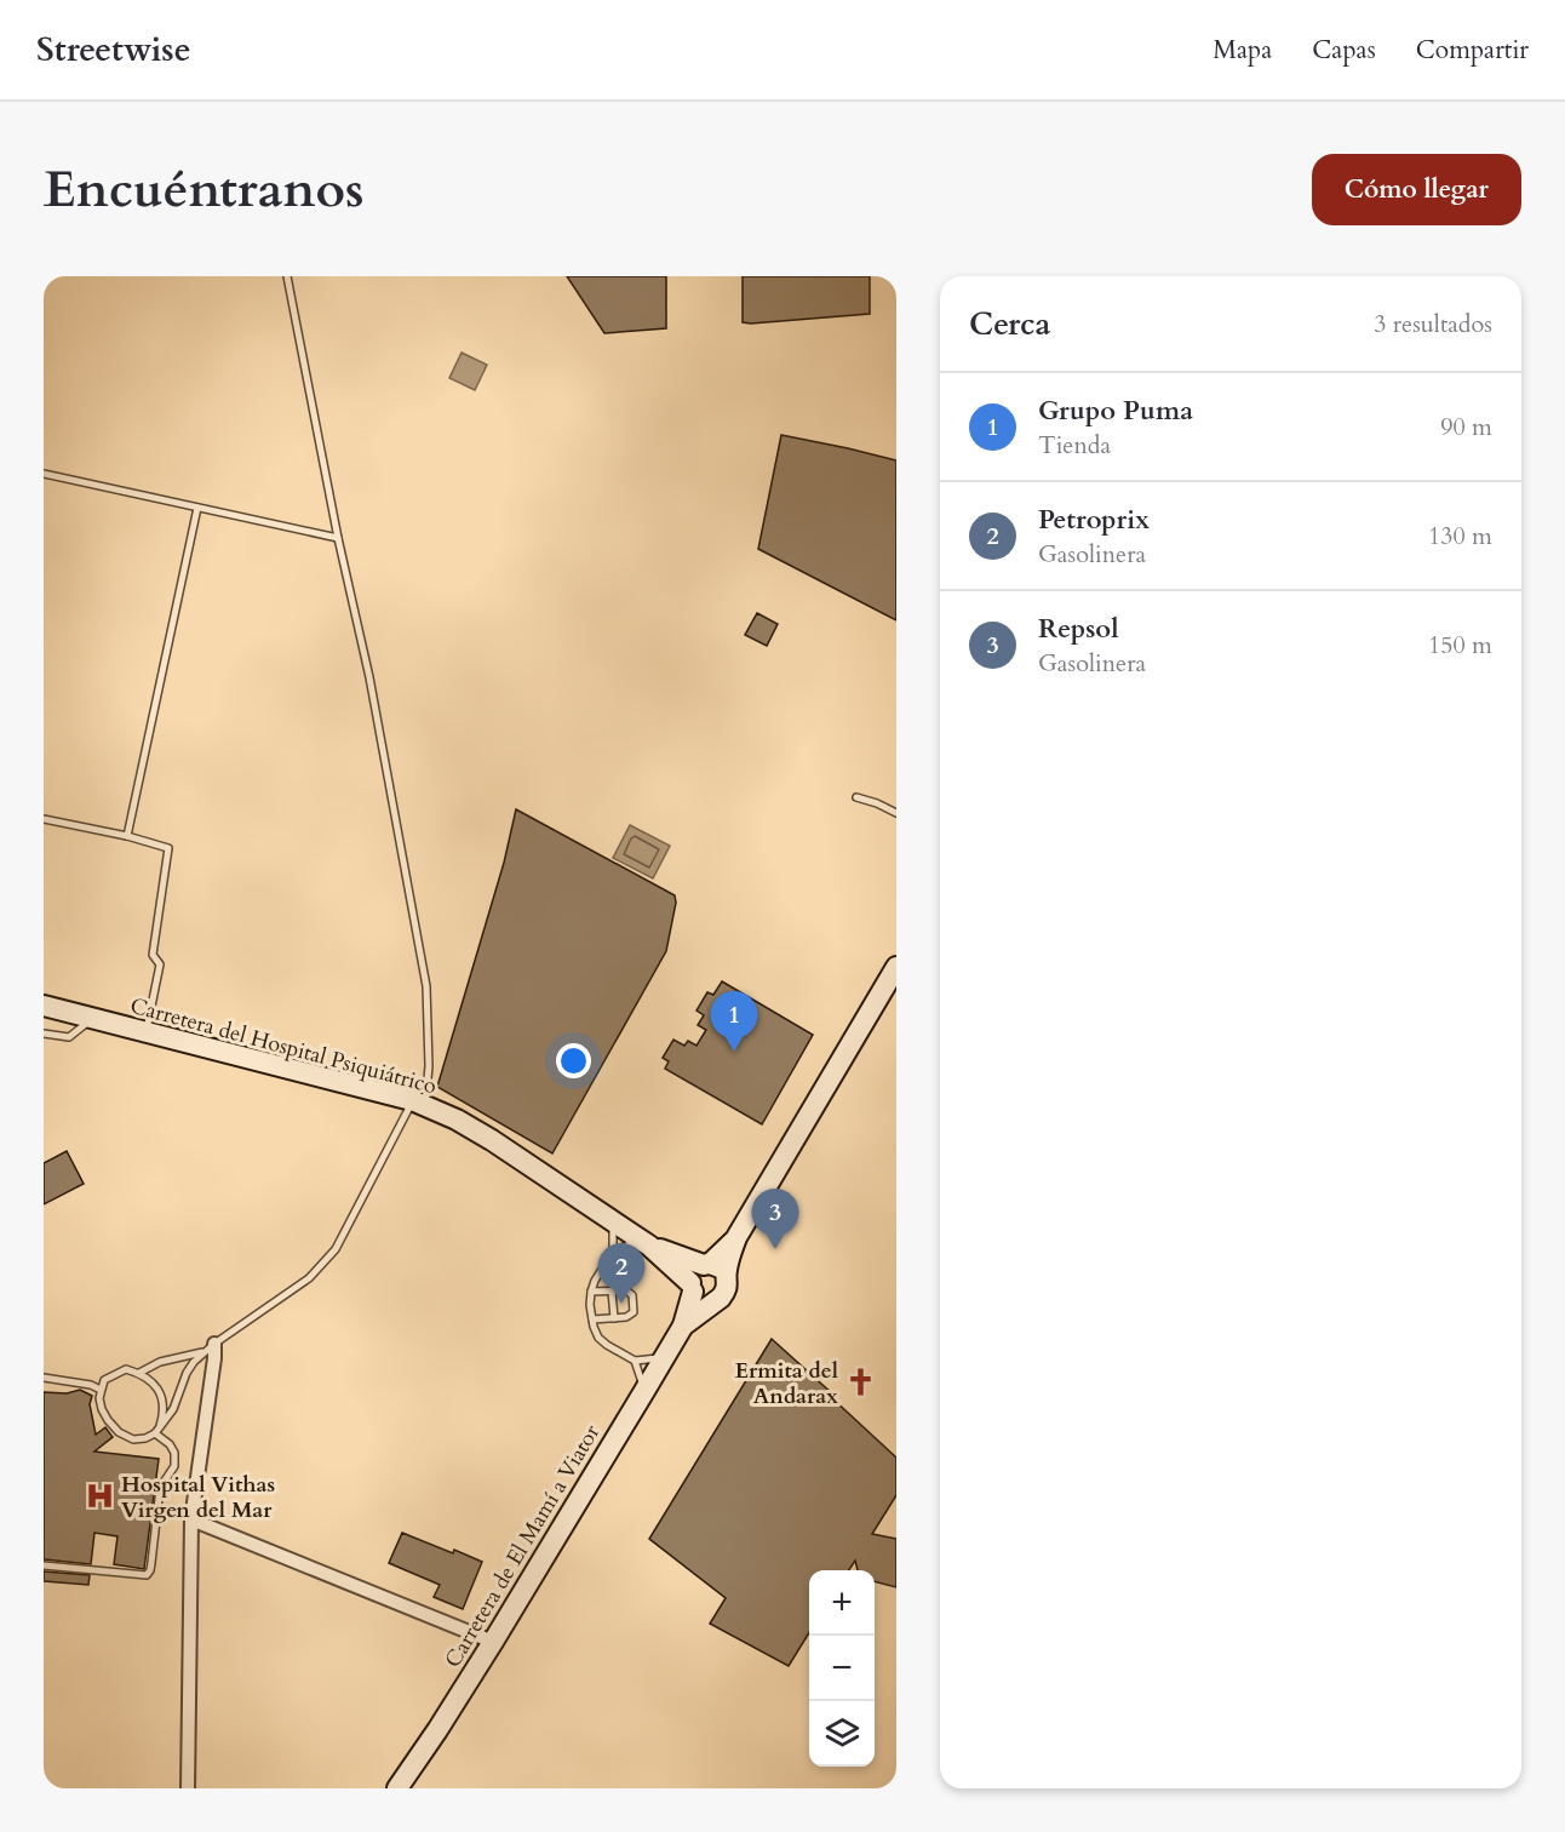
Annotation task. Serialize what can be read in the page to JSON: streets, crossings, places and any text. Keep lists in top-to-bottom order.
{
  "streets": {
    "street": ["Carretera del Hospital Psiquiátrico", "Carretera de El Mamí a Viator"]
  },
  "places": {
    "church": ["Ermita del Andarax"],
    "hospital": ["Hospital Vithas Virgen del Mar"]
  },
  "page": {
    "header": "Streetwise",
    "nav": ["Mapa", "Capas", "Compartir"],
    "buttons": "Cómo llegar",
    "title": "Encuéntranos",
    "heading": ["Cerca", "3 resultados"],
    "list": [
      {
        "mark": "1",
        "name": "Grupo Puma",
        "note": "Tienda",
        "value": "90 m"
      },
      {
        "mark": "2",
        "name": "Petroprix",
        "note": "Gasolinera",
        "value": "130 m"
      },
      {
        "mark": "3",
        "name": "Repsol",
        "note": "Gasolinera",
        "value": "150 m"
      }
    ],
    "pins": ["1", "3", "2"],
    "map_buttons": ["+", "−"]
  }
}
